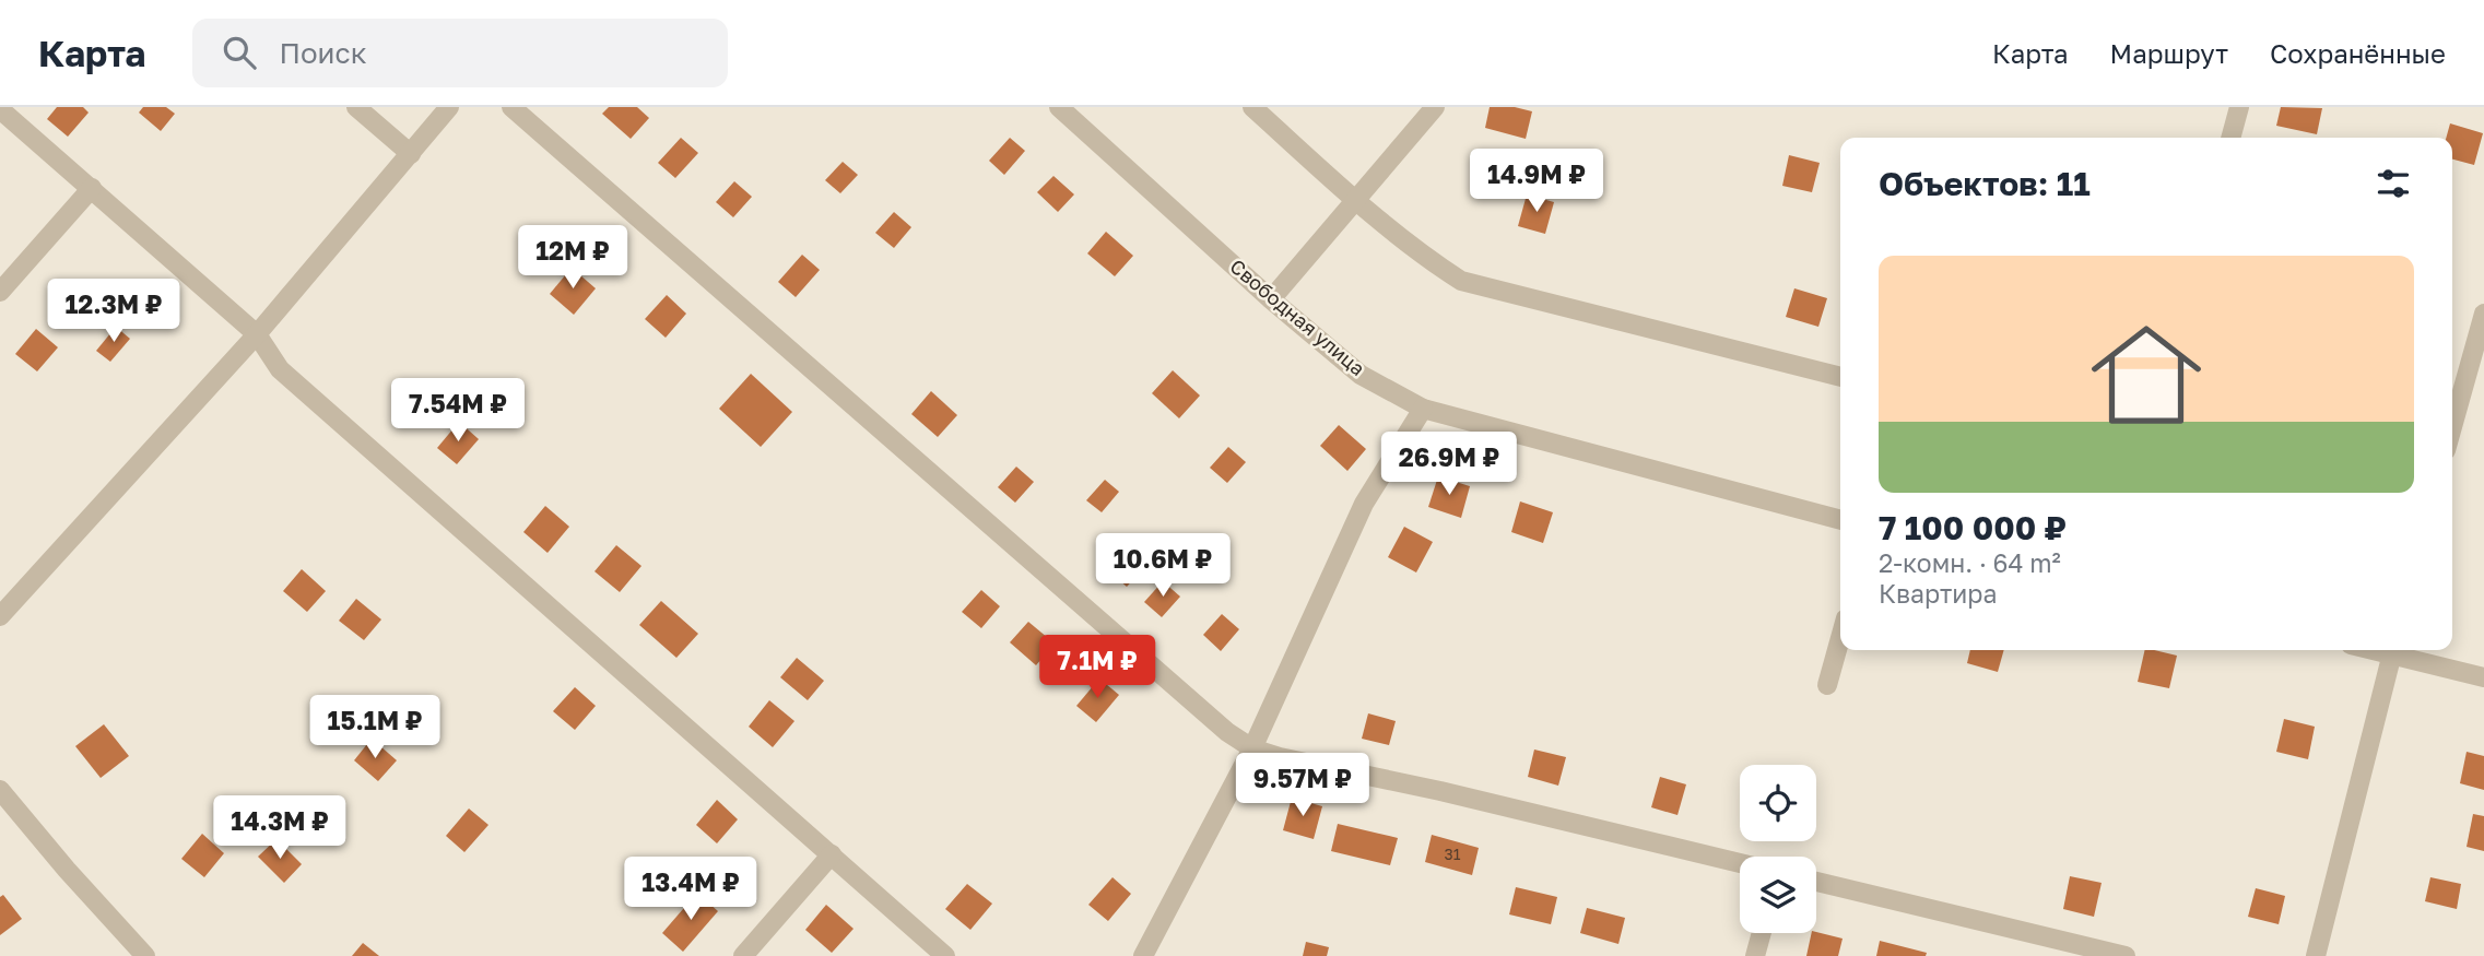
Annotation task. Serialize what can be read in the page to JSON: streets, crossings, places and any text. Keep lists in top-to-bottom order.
{
  "streets": {
    "street": ["Свободная улица"]
  },
  "house_numbers": ["31"],
  "page": {
    "header": "Карта",
    "search": "Поиск",
    "nav": ["Карта", "Маршрут", "Сохранённые"],
    "heading": "Объектов: 11",
    "price": [
      "14.9M ₽",
      "12M ₽",
      "12.3M ₽",
      "7.54M ₽",
      "26.9M ₽",
      "10.6M ₽",
      "7.1M ₽",
      "15.1M ₽",
      "9.57M ₽",
      "14.3M ₽",
      "13.4M ₽"
    ],
    "list": [
      {
        "name": "7 100 000 ₽",
        "note": "2-комн. · 64 m² · Квартира"
      }
    ]
  }
}
